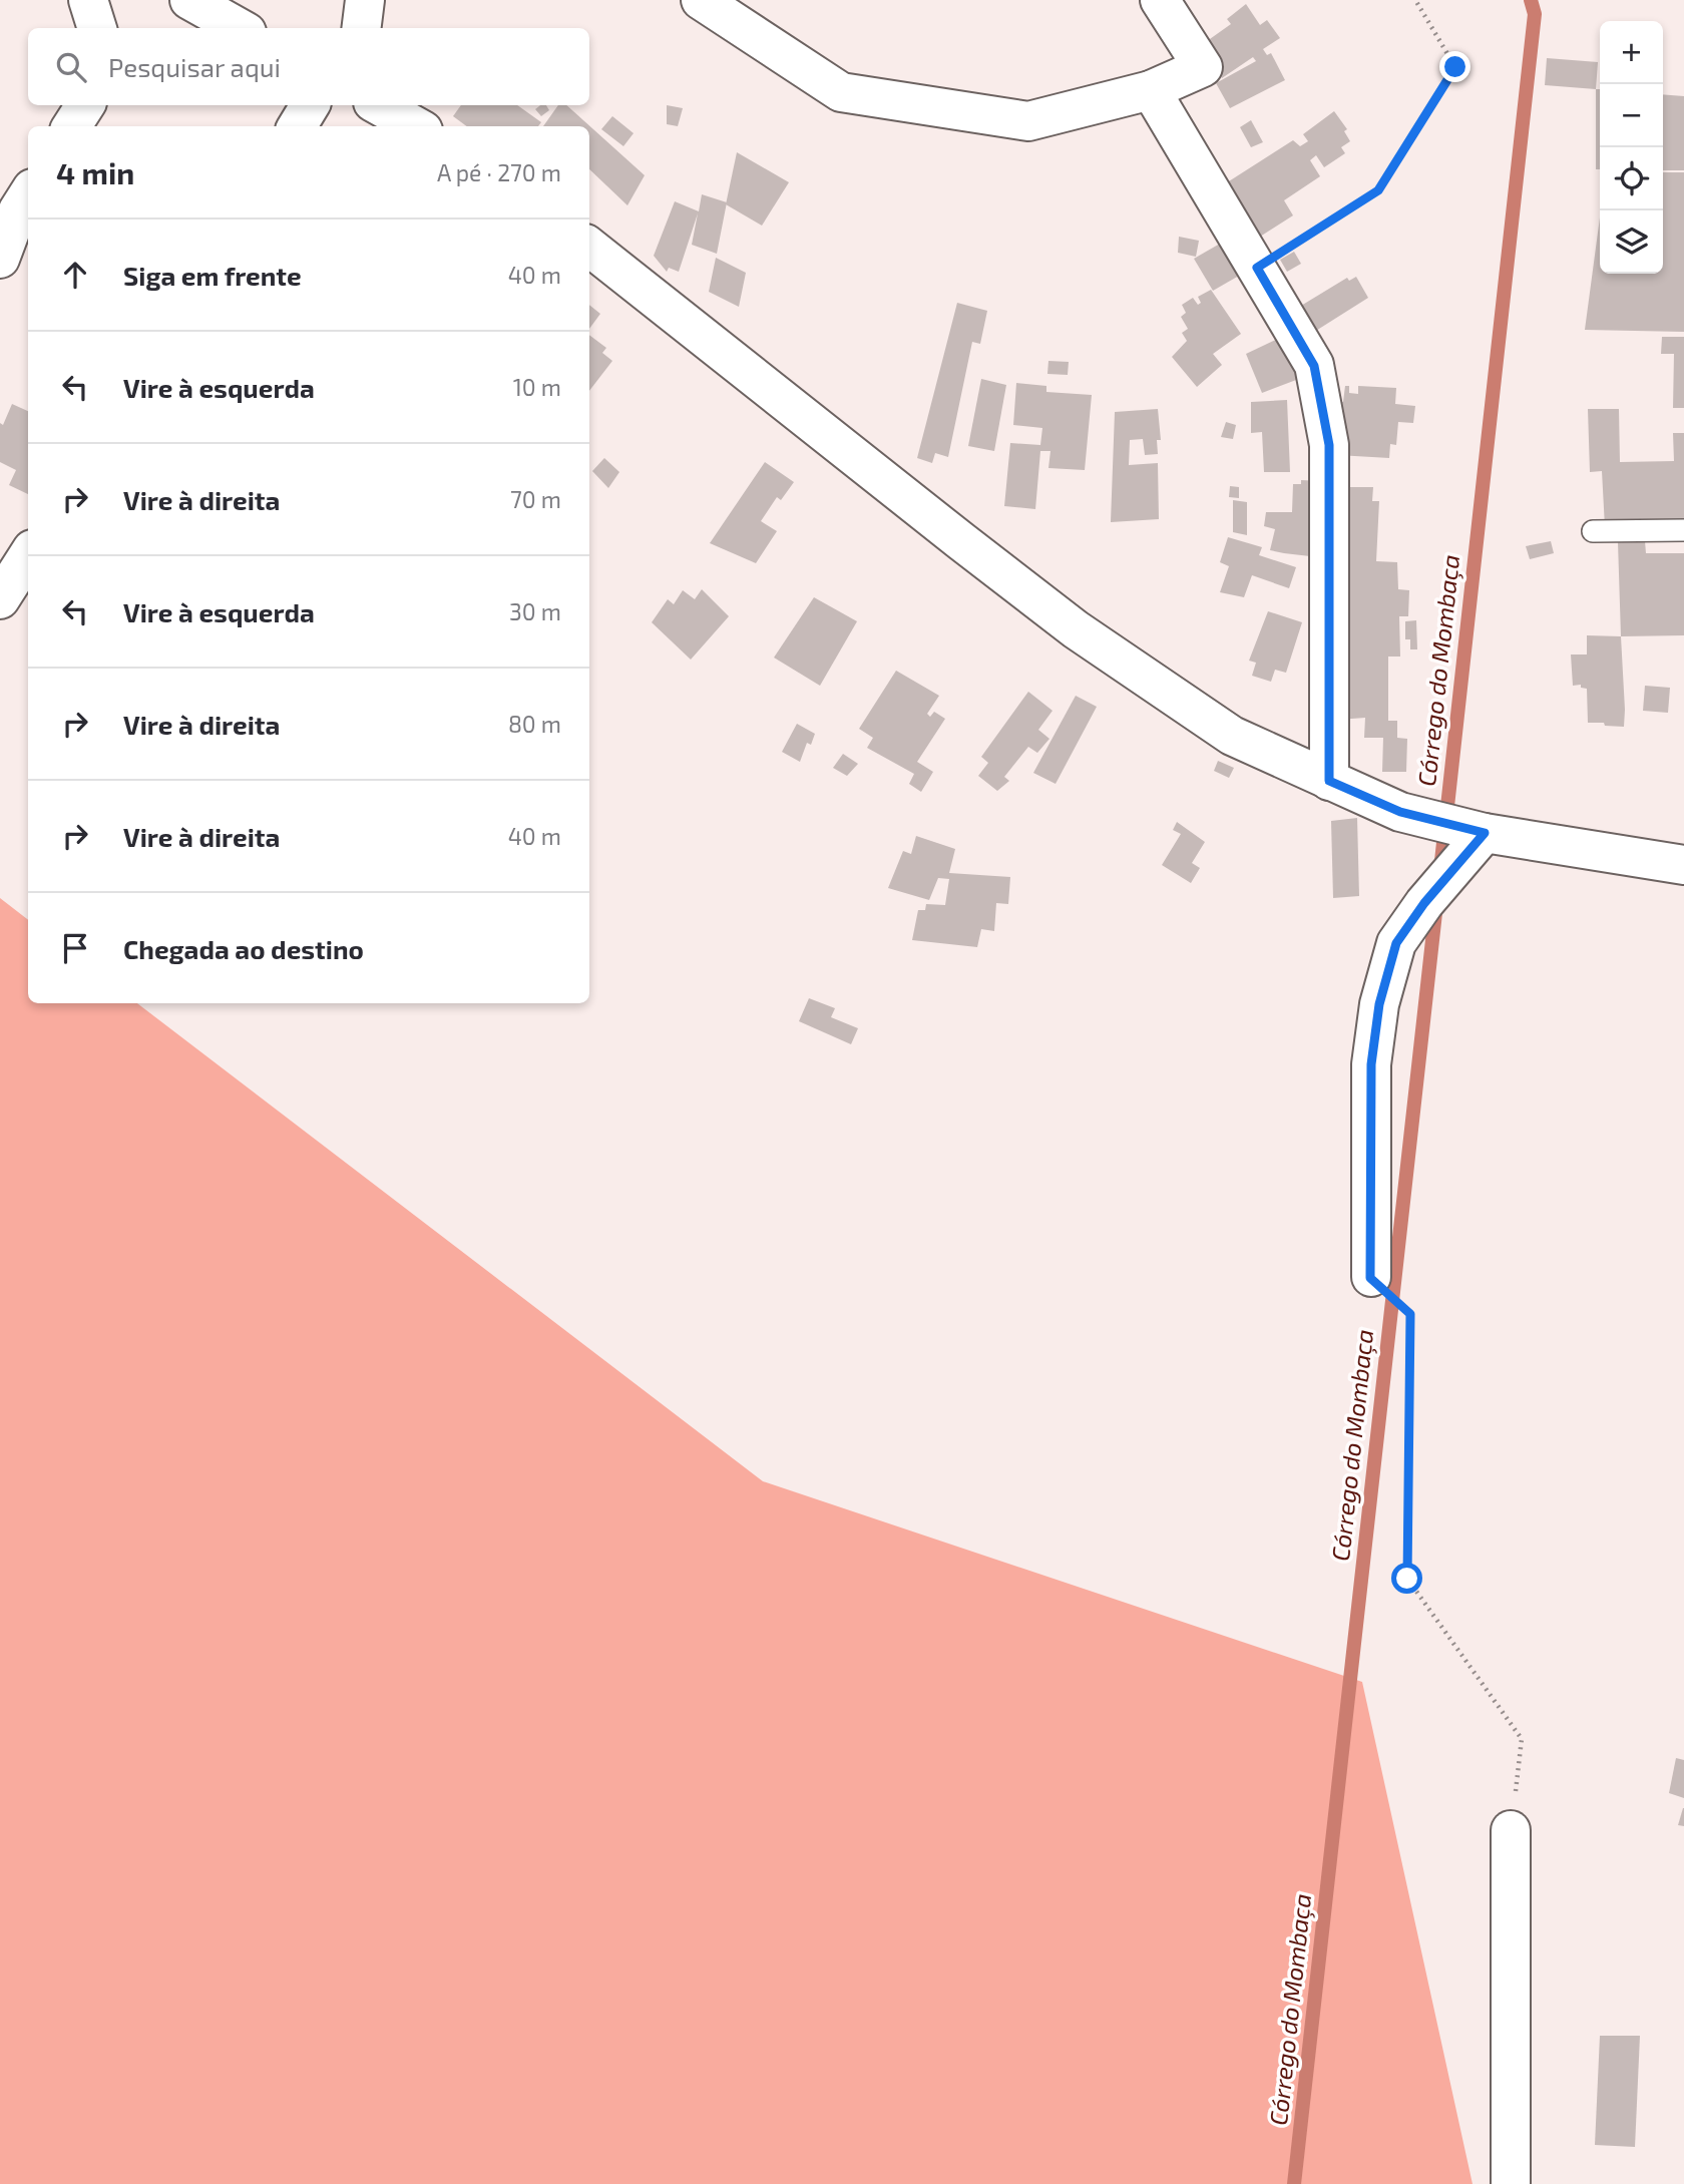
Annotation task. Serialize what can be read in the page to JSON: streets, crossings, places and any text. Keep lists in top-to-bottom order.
{
  "water": ["Córrego do Mombaça"],
  "page": {
    "map_buttons": ["+", "−"],
    "search": "Pesquisar aqui",
    "heading": ["4 min", "A pé · 270 m"],
    "list": [
      ["Siga em frente", "40 m"],
      ["Vire à esquerda", "10 m"],
      ["Vire à direita", "70 m"],
      ["Vire à esquerda", "30 m"],
      ["Vire à direita", "80 m"],
      ["Vire à direita", "40 m"],
      "Chegada ao destino"
    ]
  }
}
